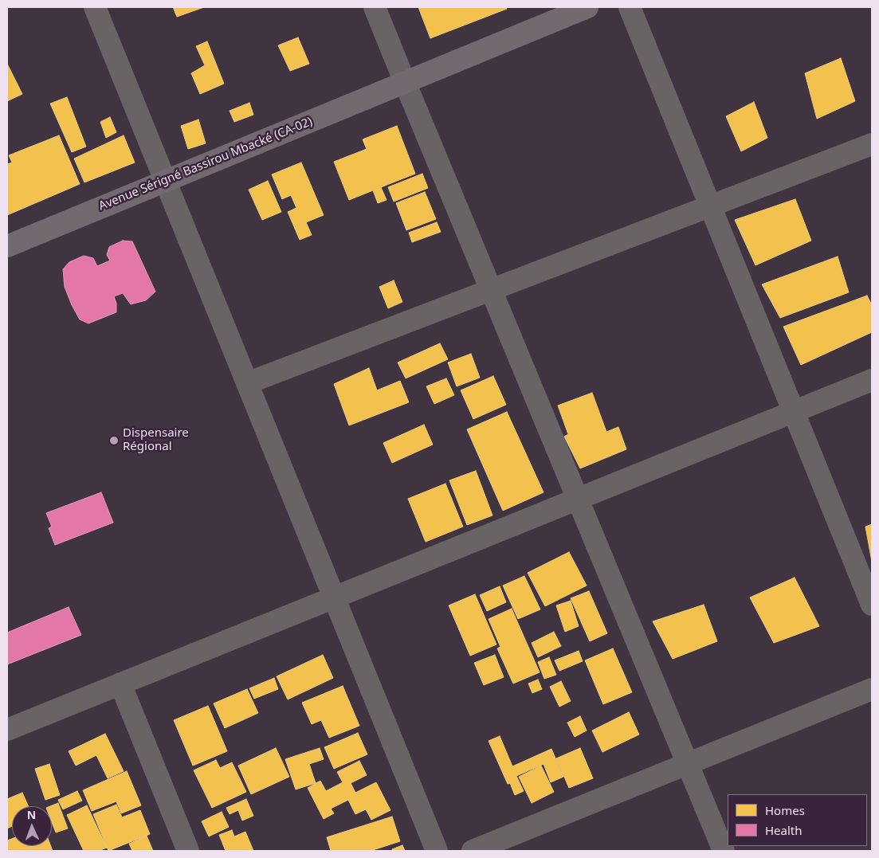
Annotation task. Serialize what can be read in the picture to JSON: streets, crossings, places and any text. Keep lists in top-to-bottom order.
{
  "streets": {
    "main road": ["Avenue Sérigné Bassirou Mbacké (CA-02)"]
  },
  "places": ["Dispensaire Régional"],
  "legend": ["Homes", "Health"],
  "north": "top"
}
